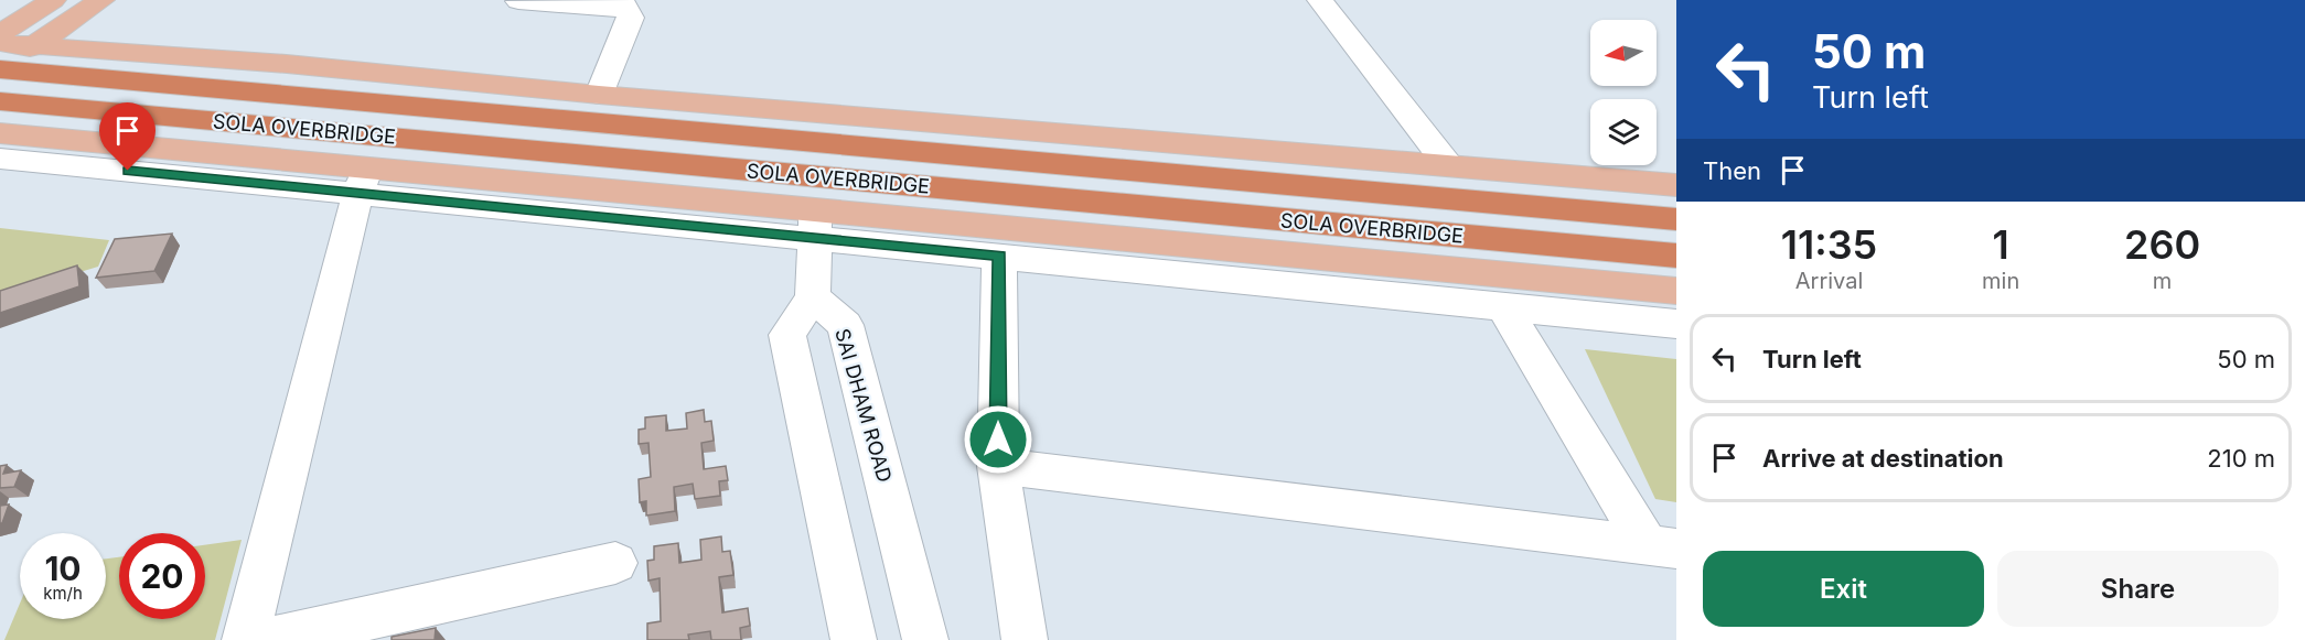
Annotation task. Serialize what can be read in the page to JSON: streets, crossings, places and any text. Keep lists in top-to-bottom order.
{
  "streets": {
    "highway": ["SOLA OVERBRIDGE"],
    "street": ["SAI DHAM ROAD"]
  },
  "north": "left",
  "page": {
    "turn": ["50 m", "Turn left"],
    "then": "Then",
    "eta": [
      "11:35",
      "Arrival",
      "1",
      "min",
      "260",
      "m"
    ],
    "list": [
      {
        "name": "Turn left",
        "value": "50 m"
      },
      {
        "name": "Arrive at destination",
        "value": "210 m"
      }
    ],
    "speed": "10 km/h",
    "limit": "20",
    "buttons": ["Exit", "Share"]
  }
}
